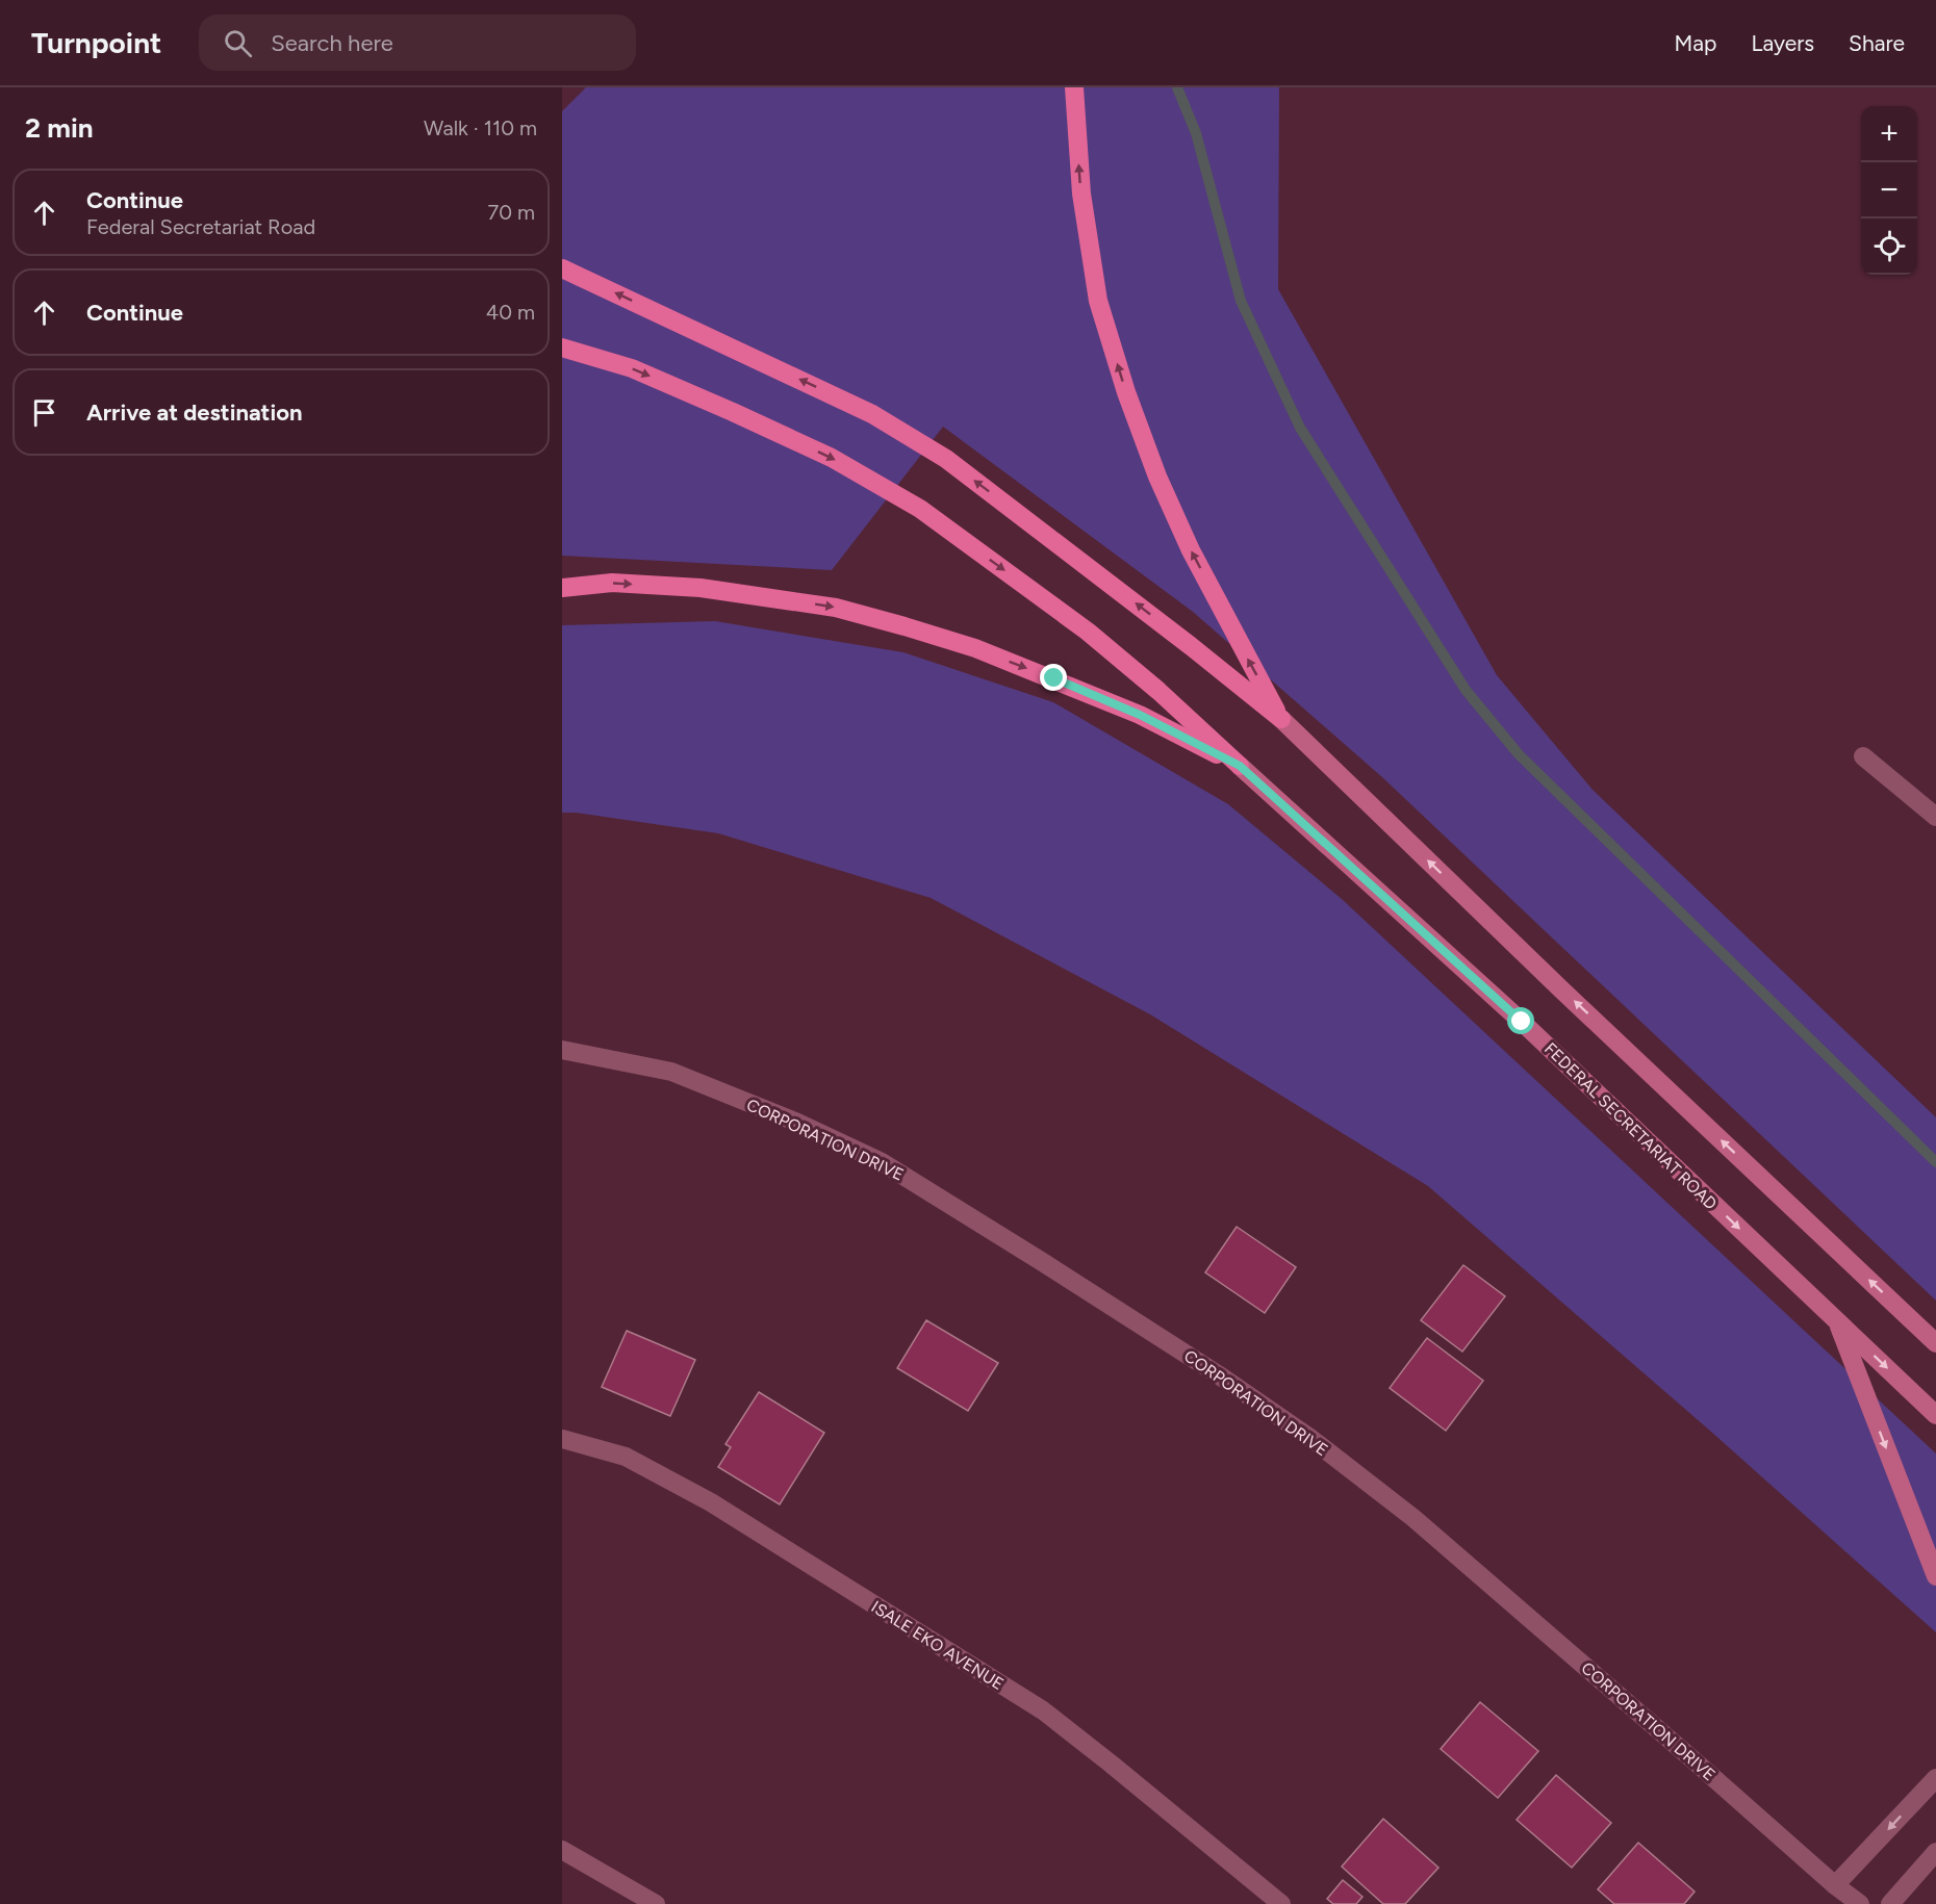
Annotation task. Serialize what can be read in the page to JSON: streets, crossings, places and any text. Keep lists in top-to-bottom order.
{
  "streets": {
    "main road": ["FEDERAL SECRETARIAT ROAD"],
    "street": ["CORPORATION DRIVE", "ISALE EKO AVENUE"]
  },
  "page": {
    "header": "Turnpoint",
    "search": "Search here",
    "nav": ["Map", "Layers", "Share"],
    "heading": ["2 min", "Walk · 110 m"],
    "map_buttons": ["+", "−"],
    "list": [
      ["Continue", "Federal Secretariat Road", "70 m"],
      ["Continue", "40 m"],
      "Arrive at destination"
    ]
  }
}
